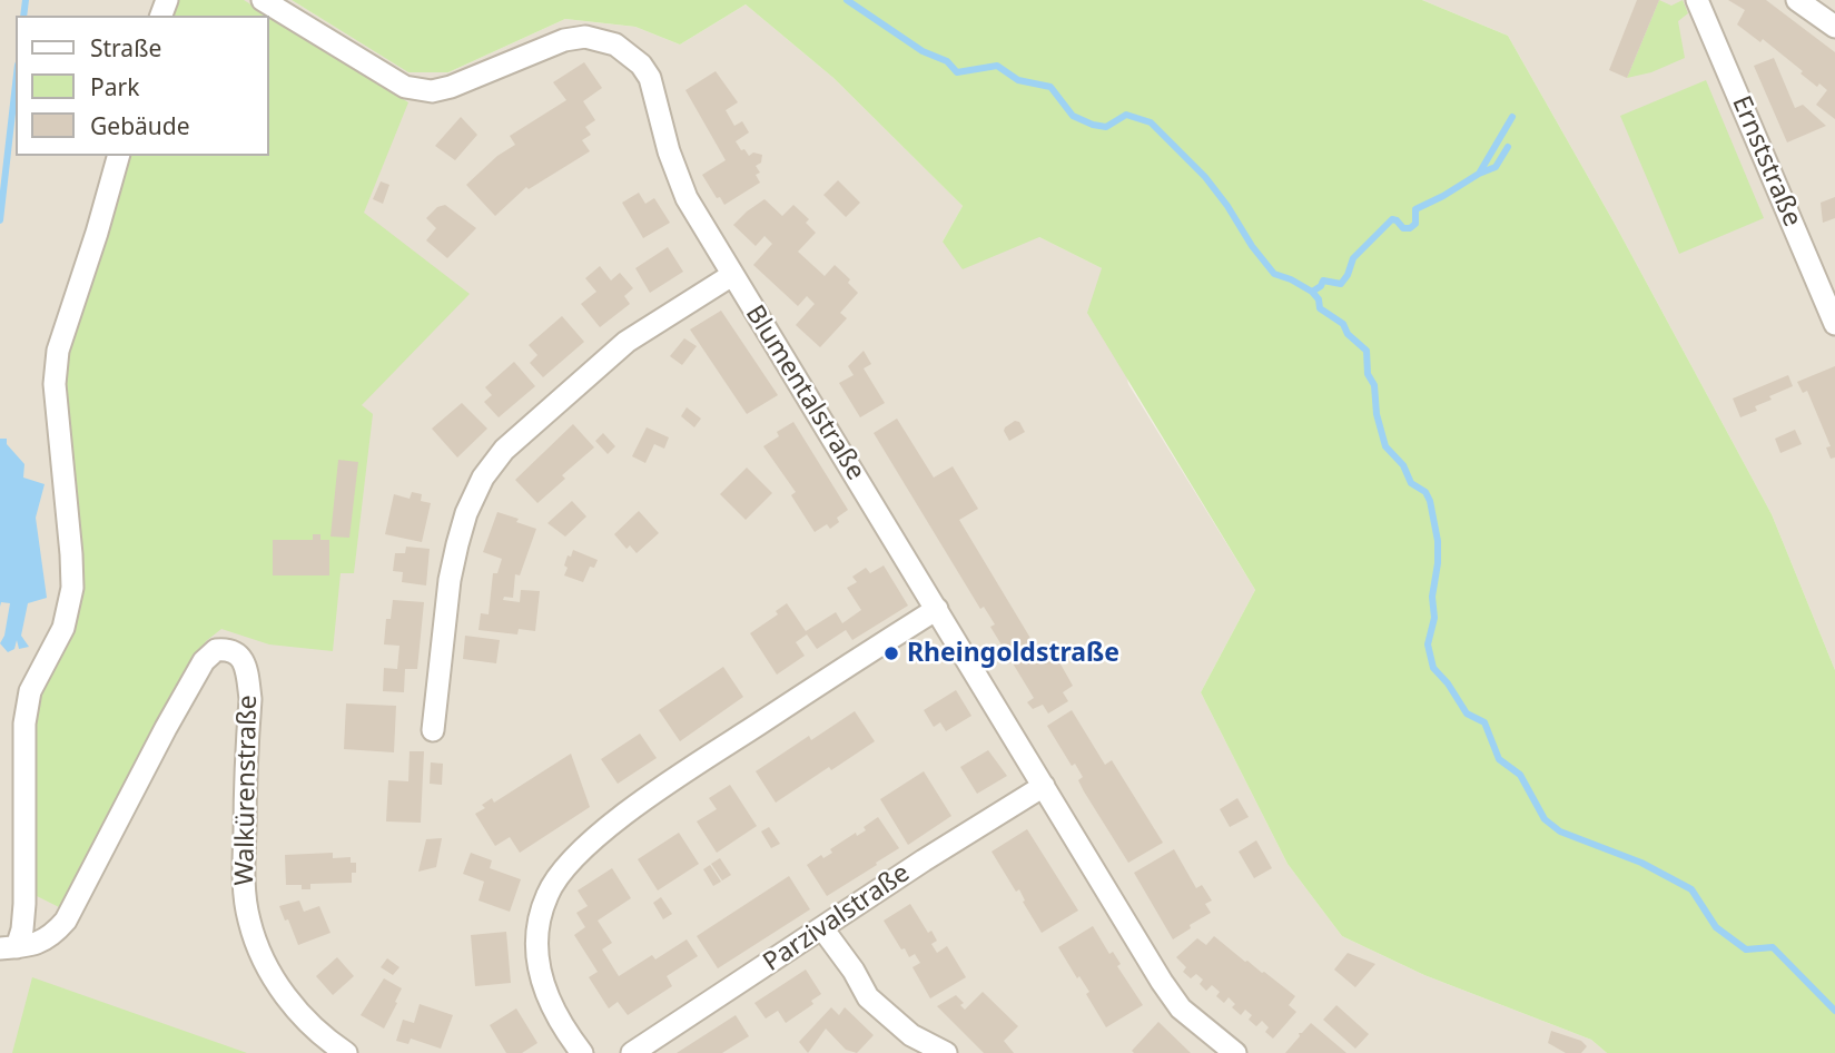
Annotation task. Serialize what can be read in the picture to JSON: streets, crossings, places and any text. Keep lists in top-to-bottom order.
{
  "streets": {
    "street": [
      "Ernststraße",
      "Blumentalstraße",
      "Walkürenstraße",
      "Parzivalstraße"
    ]
  },
  "crossings": [
    ["Blumentalstraße", "Parzivalstraße"]
  ],
  "places": ["Rheingoldstraße"],
  "legend": ["Straße", "Park", "Gebäude"]
}
